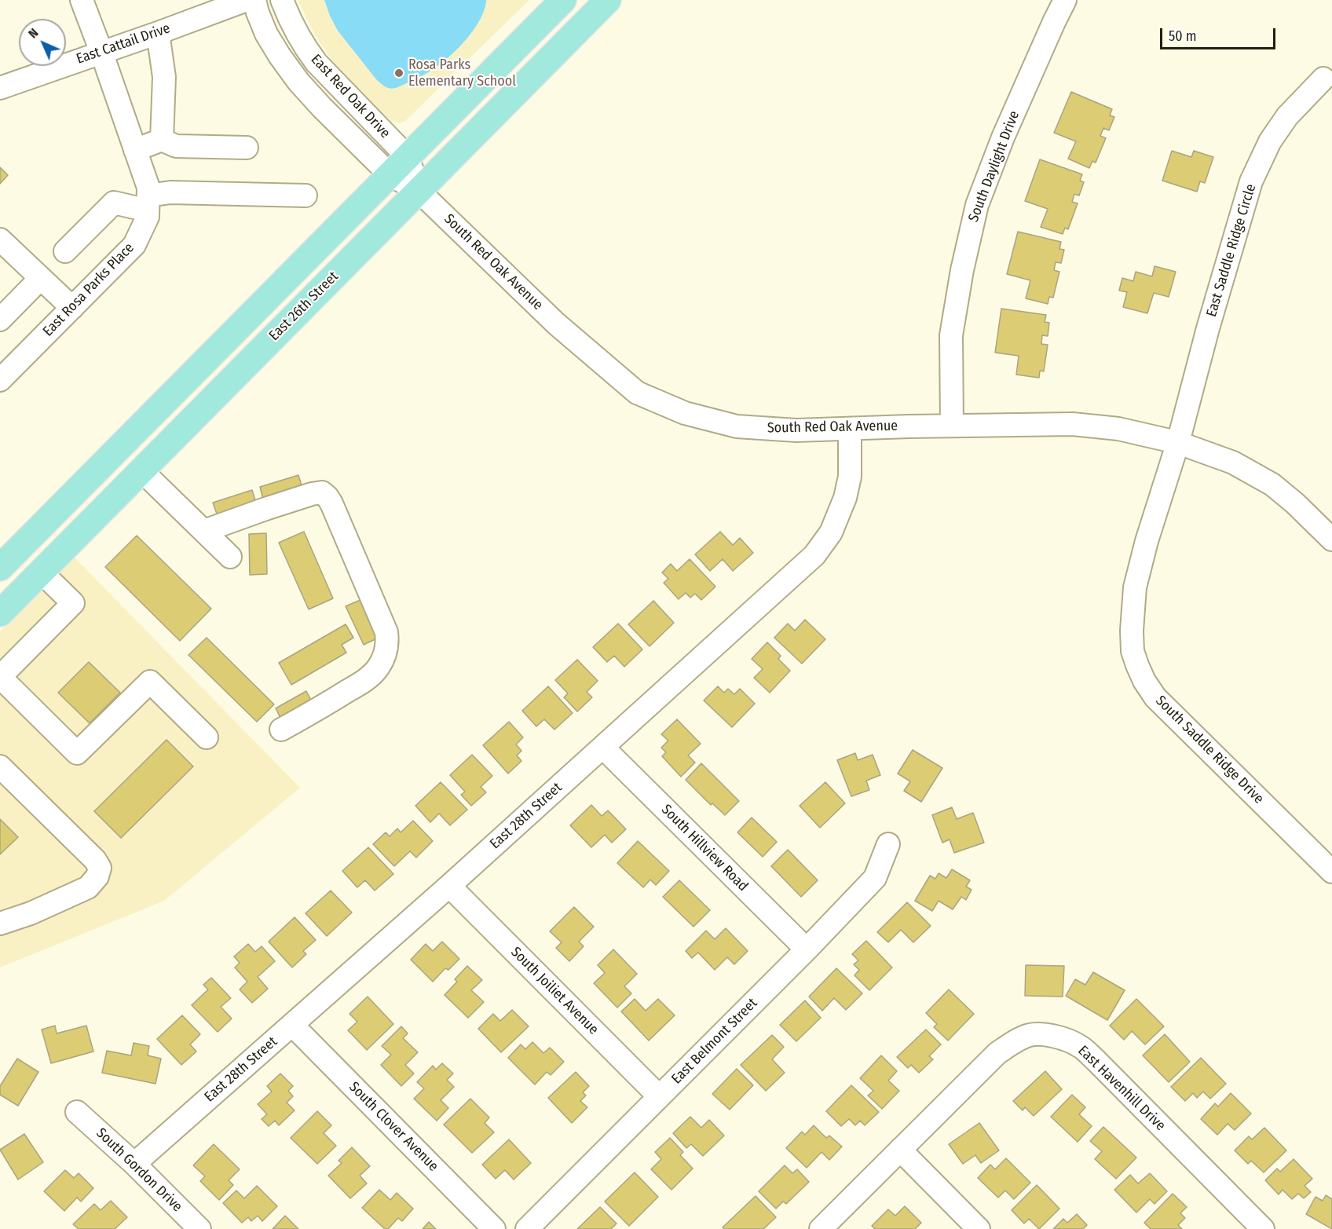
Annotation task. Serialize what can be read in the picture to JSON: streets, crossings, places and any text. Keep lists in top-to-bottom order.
{
  "streets": {
    "main road": ["East 26th Street"],
    "street": [
      "East Cattail Drive",
      "East Red Oak Drive",
      "South Daylight Drive",
      "East Saddle Ridge Circle",
      "South Red Oak Avenue",
      "East Rosa Parks Place",
      "South Saddle Ridge Drive",
      "East 28th Street",
      "South Hillview Road",
      "South Joiliet Avenue",
      "East Belmont Street",
      "East Havenhill Drive",
      "South Clover Avenue",
      "South Gordon Drive"
    ]
  },
  "crossings": [
    ["East Red Oak Drive", "South Red Oak Avenue"],
    ["East Red Oak Drive", "East 26th Street"],
    ["South Daylight Drive", "South Red Oak Avenue"],
    ["East Saddle Ridge Circle", "South Red Oak Avenue"],
    ["East Saddle Ridge Circle", "South Saddle Ridge Drive"],
    ["South Red Oak Avenue", "East 26th Street"],
    ["South Red Oak Avenue", "South Saddle Ridge Drive"],
    ["South Red Oak Avenue", "East 28th Street"],
    ["East 28th Street", "South Hillview Road"],
    ["East 28th Street", "South Joiliet Avenue"],
    ["East 28th Street", "South Clover Avenue"],
    ["East 28th Street", "South Gordon Drive"],
    ["South Hillview Road", "East Belmont Street"],
    ["South Joiliet Avenue", "East Belmont Street"]
  ],
  "places": ["Rosa Parks Elementary School"],
  "scale_bar": "50 m",
  "north": "top left"
}
